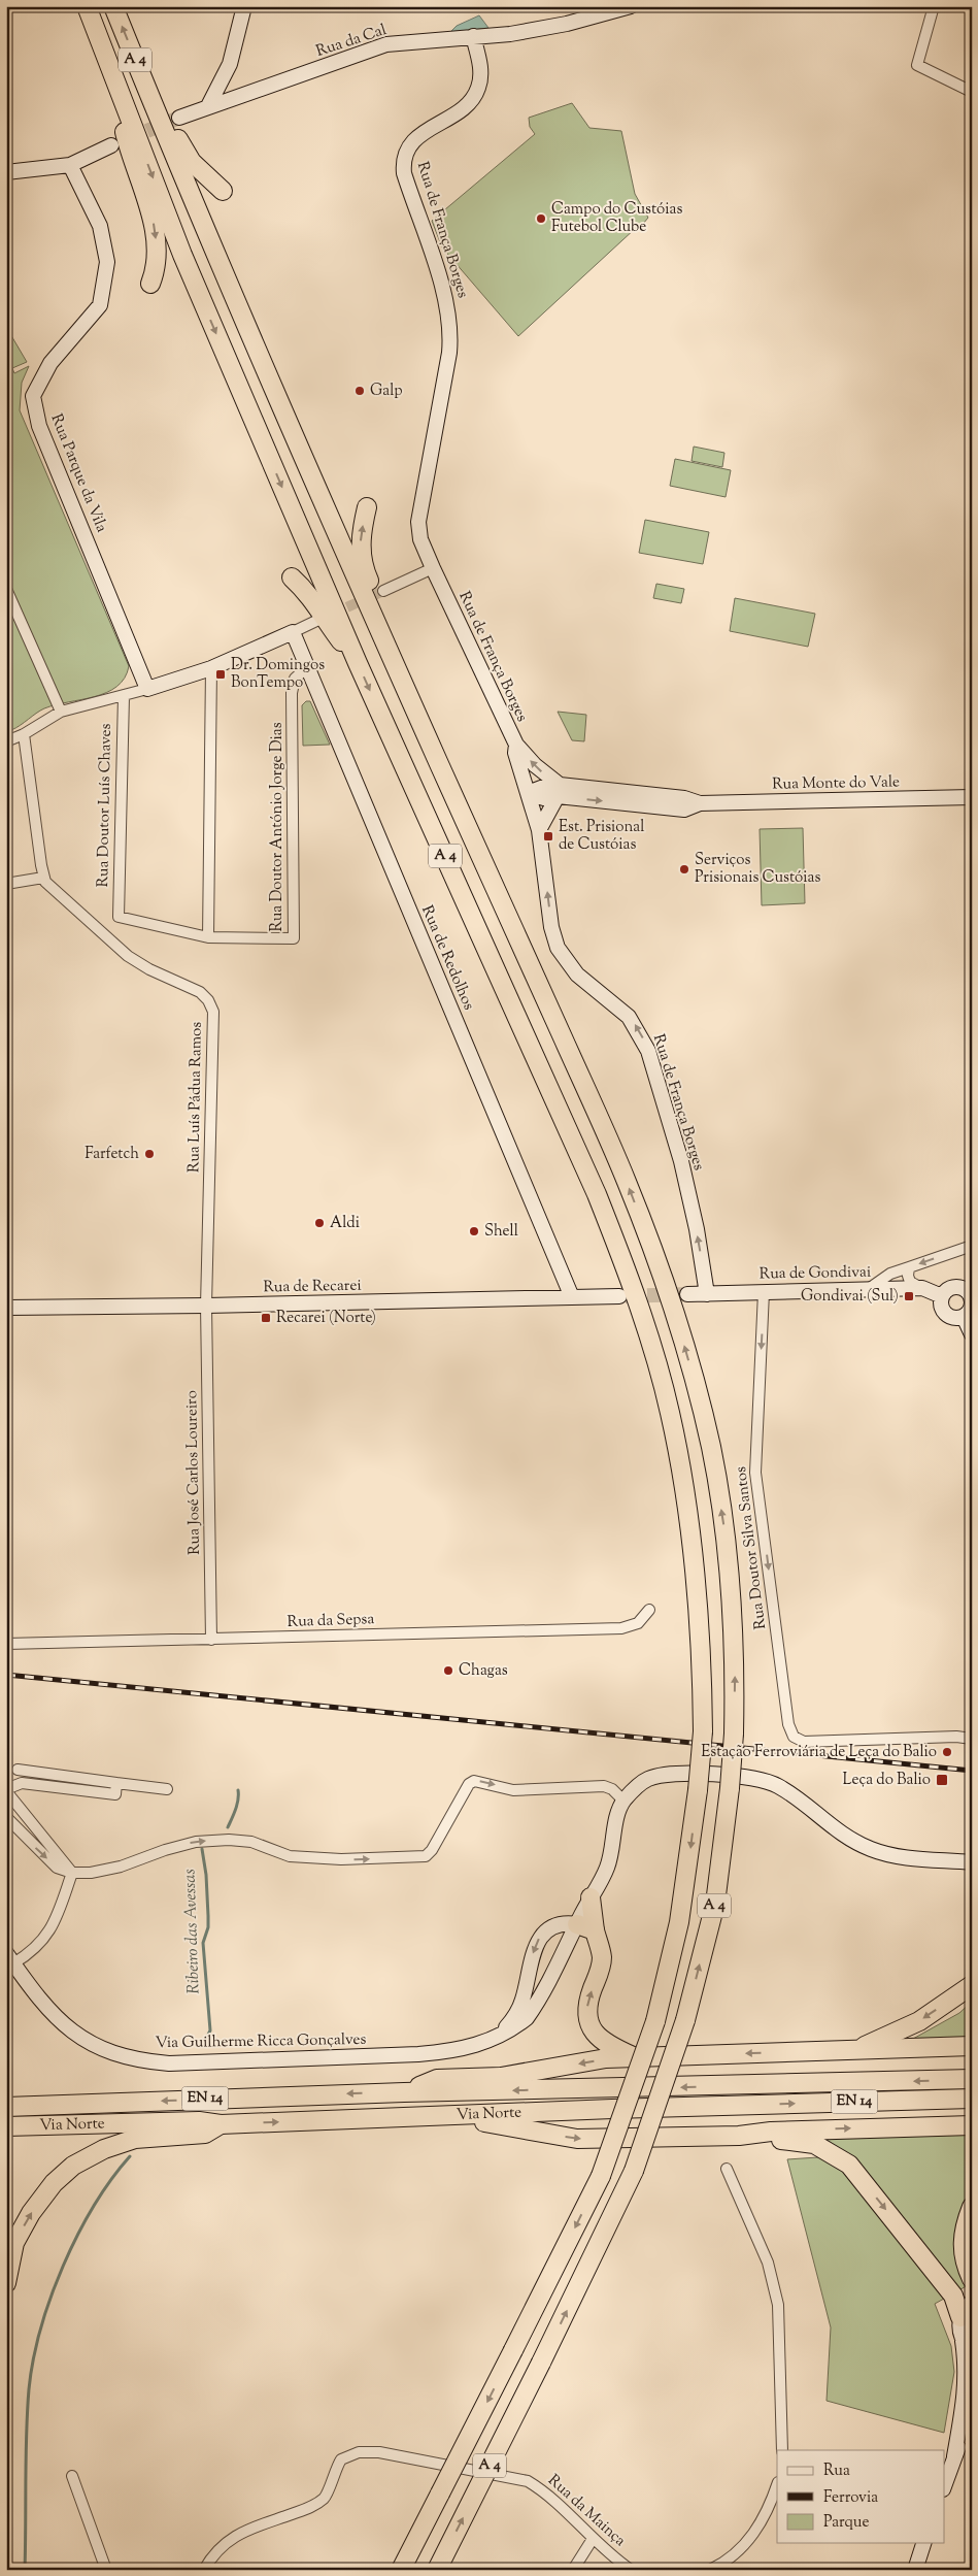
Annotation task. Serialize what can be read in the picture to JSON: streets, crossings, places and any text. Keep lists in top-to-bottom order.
{
  "streets": {
    "highway": ["A 4", "EN 14", "Via Norte"],
    "street": [
      "Rua da Cal",
      "Rua de França Borges",
      "Rua Parque da Vila",
      "Rua Monte do Vale",
      "Rua Doutor Luís Chaves",
      "Rua Doutor António Jorge Dias",
      "Rua de Redolhos",
      "Rua Luís Pádua Ramos",
      "Rua de Gondivai",
      "Rua de Recarei",
      "Rua José Carlos Loureiro",
      "Rua Doutor Silva Santos",
      "Rua da Sepsa",
      "Via Guilherme Ricca Gonçalves",
      "Rua da Mainça"
    ]
  },
  "crossings": [
    ["Rua da Cal", "Rua de França Borges"],
    ["Rua de França Borges", "Rua Monte do Vale"],
    ["Rua de França Borges", "Rua de Gondivai"],
    ["Rua Doutor Luís Chaves", "Rua Doutor António Jorge Dias"],
    ["Rua Doutor António Jorge Dias", "Rua de Redolhos"],
    ["Rua de Redolhos", "Rua de Recarei"],
    ["Rua Luís Pádua Ramos", "Rua de Recarei"],
    ["Rua Luís Pádua Ramos", "Rua José Carlos Loureiro"],
    ["Rua de Gondivai", "Rua Doutor Silva Santos"],
    ["Rua de Recarei", "Rua José Carlos Loureiro"],
    ["Rua José Carlos Loureiro", "Rua da Sepsa"]
  ],
  "one_way": ["Rua de França Borges"],
  "water": ["Ribeiro das Avessas"],
  "places": {
    "other": [
      "Campo do Custóias Futebol Clube",
      "Galp",
      "Serviços Prisionais Custóias",
      "Farfetch",
      "Aldi",
      "Shell",
      "Chagas",
      "Estação Ferroviária de Leça do Balio"
    ],
    "transit": [
      "Dr. Domingos BonTempo",
      "Est. Prisional de Custóias",
      "Gondivai (Sul)",
      "Recarei (Norte)",
      "Leça do Balio"
    ]
  },
  "legend": ["Rua", "Ferrovia", "Parque"]
}
